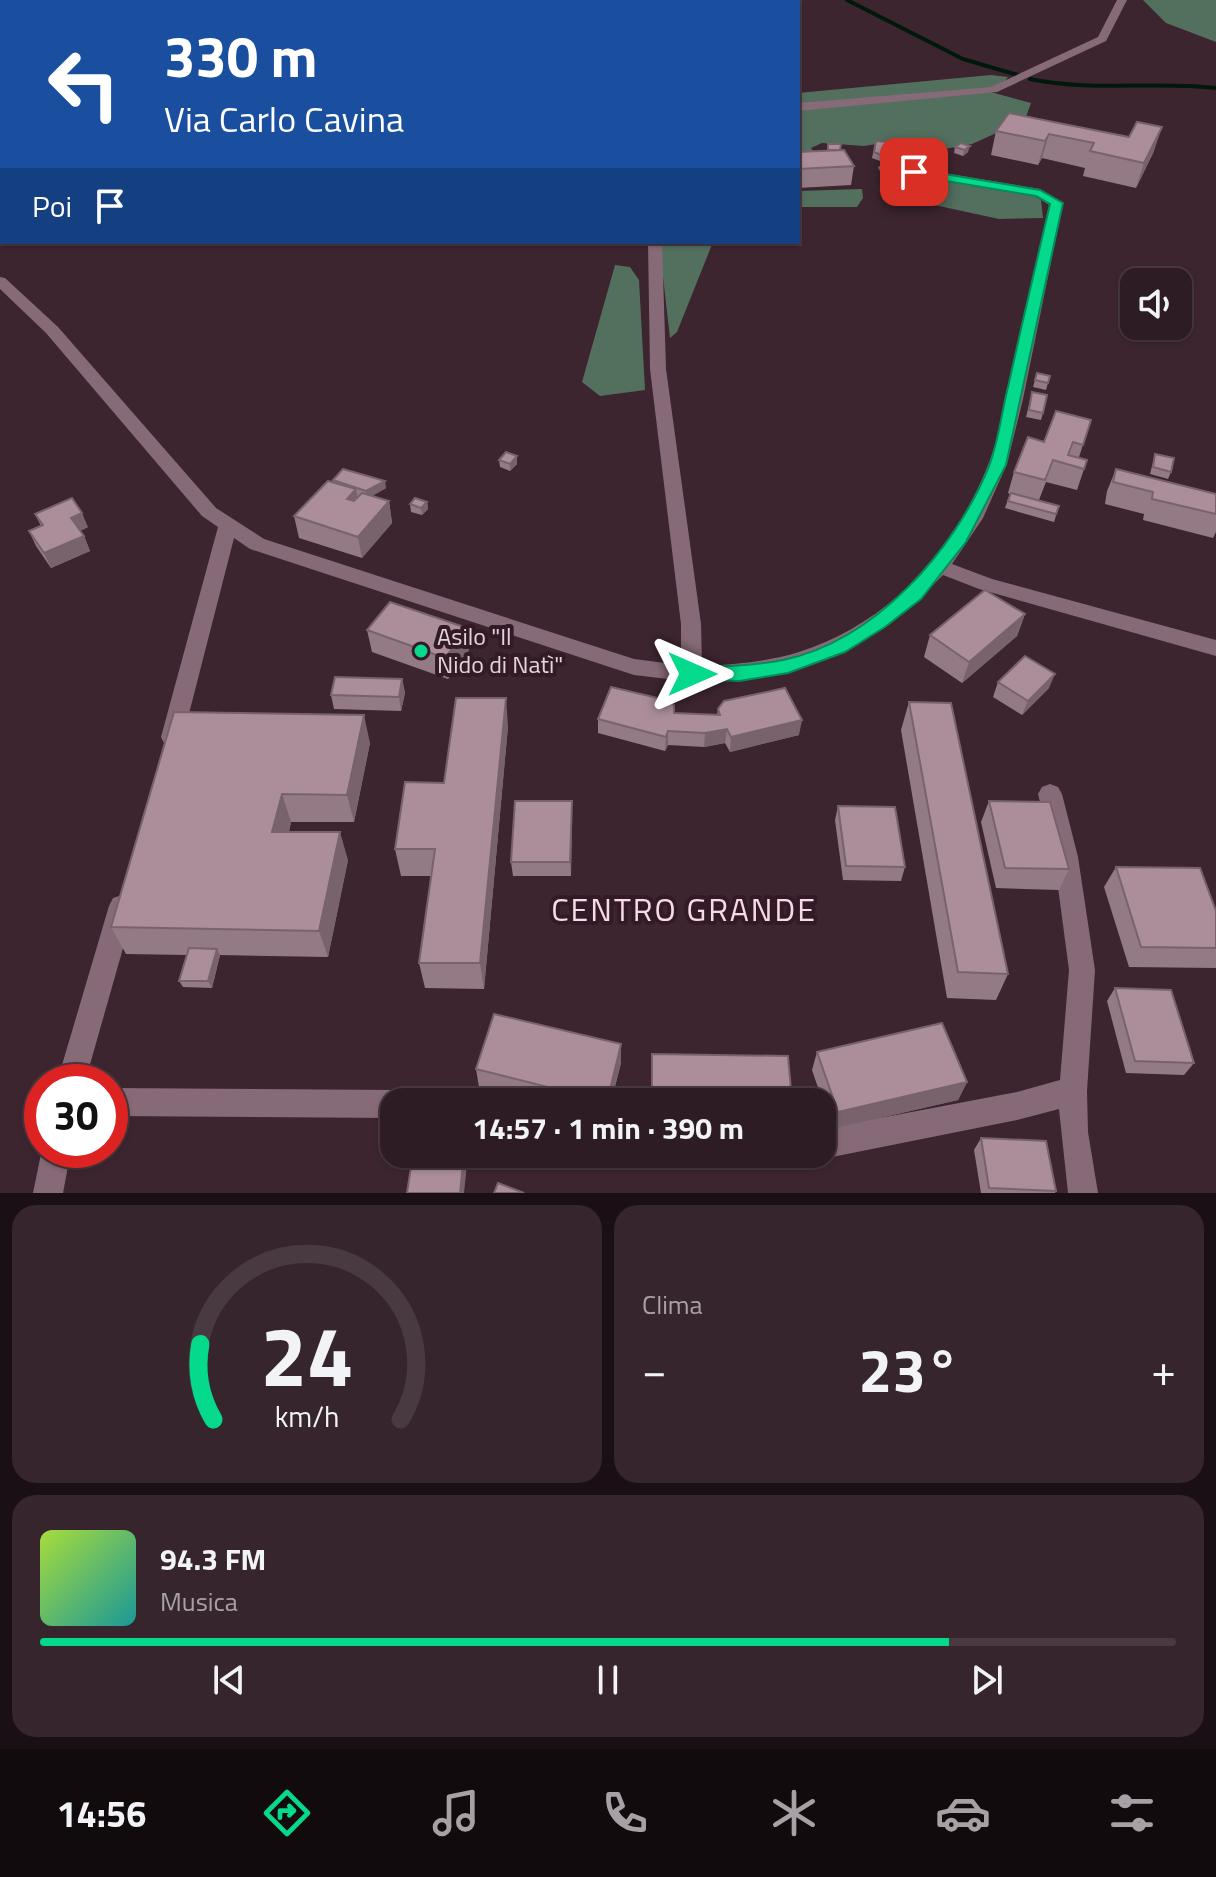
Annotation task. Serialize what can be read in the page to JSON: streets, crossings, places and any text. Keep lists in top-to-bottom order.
{
  "districts": ["CENTRO GRANDE"],
  "places": ["Asilo \"Il Nido di Natì\""],
  "page": {
    "turn": ["330 m", "Via Carlo Cavina"],
    "then": "Poi",
    "limit": "30",
    "trip": "14:57 · 1 min · 390 m",
    "tile": "Clima",
    "heat": ["−", "23°", "+"],
    "song": ["94.3 FM", "Musica"],
    "tabs": "14:56",
    "gauge": ["24", "km/h"]
  }
}
